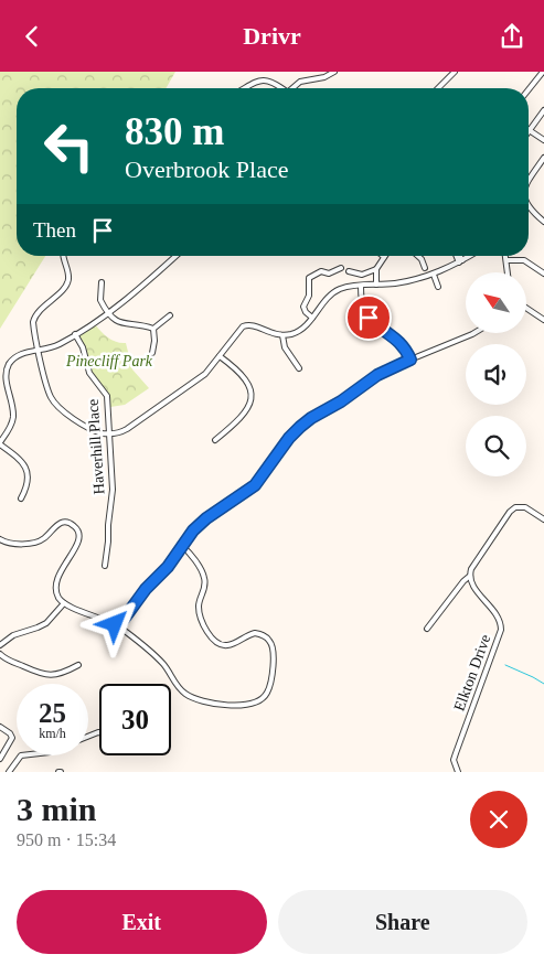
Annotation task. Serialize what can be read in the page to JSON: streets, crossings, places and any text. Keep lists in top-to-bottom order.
{
  "streets": {
    "street": ["Haverhill Place", "Elkton Drive"]
  },
  "parks": ["Pinecliff Park"],
  "north": "top left",
  "page": {
    "header": "Drivr",
    "turn": ["830 m", "Overbrook Place"],
    "then": "Then",
    "speed": "25 km/h",
    "limit": "30",
    "heading": ["3 min", "950 m · 15:34"],
    "buttons": ["Exit", "Share"]
  }
}
